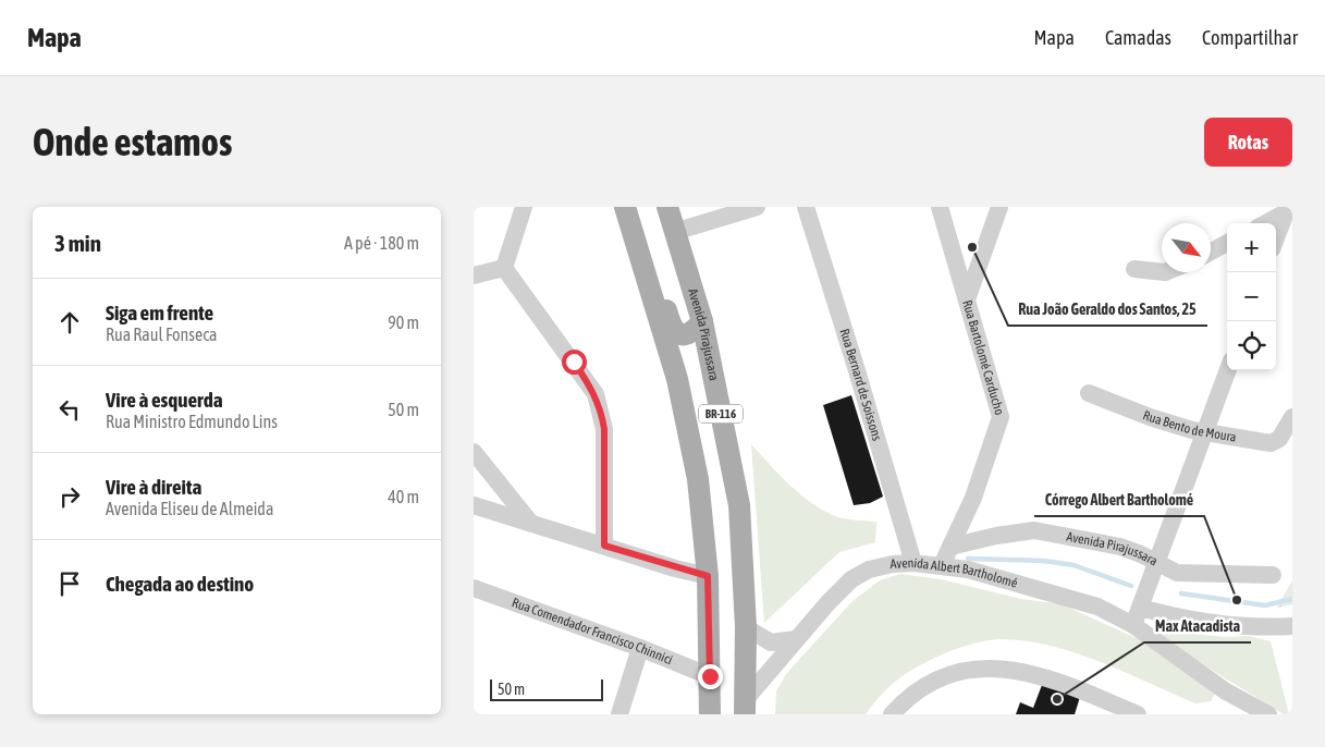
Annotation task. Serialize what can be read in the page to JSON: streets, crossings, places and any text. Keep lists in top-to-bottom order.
{
  "streets": {
    "main road": ["Avenida Pirajussara", "BR-116"],
    "street": [
      "Rua Bartolomé Carducho",
      "Rua Bernard de Soissons",
      "Rua Bento de Moura",
      "Avenida Albert Bartholomé",
      "Rua Comendador Francisco Chinnici"
    ]
  },
  "crossings": [
    ["Avenida Pirajussara", "Rua Bartolomé Carducho"],
    ["Avenida Pirajussara", "BR-116"],
    ["Rua Bartolomé Carducho", "Avenida Albert Bartholomé"],
    ["Rua Bernard de Soissons", "Avenida Albert Bartholomé"],
    ["BR-116", "Avenida Albert Bartholomé"],
    ["BR-116", "Rua Comendador Francisco Chinnici"]
  ],
  "places": ["Rua João Geraldo dos Santos, 25", "Córrego Albert Bartholomé", "Max Atacadista"],
  "scale_bar": "50 m",
  "north": "bottom right",
  "page": {
    "header": "Mapa",
    "nav": ["Mapa", "Camadas", "Compartilhar"],
    "buttons": "Rotas",
    "title": "Onde estamos",
    "heading": ["3 min", "A pé · 180 m"],
    "map_buttons": ["+", "−"],
    "list": [
      ["Siga em frente", "Rua Raul Fonseca", "90 m"],
      ["Vire à esquerda", "Rua Ministro Edmundo Lins", "50 m"],
      ["Vire à direita", "Avenida Eliseu de Almeida", "40 m"],
      "Chegada ao destino"
    ],
    "scale": "50 m"
  }
}
